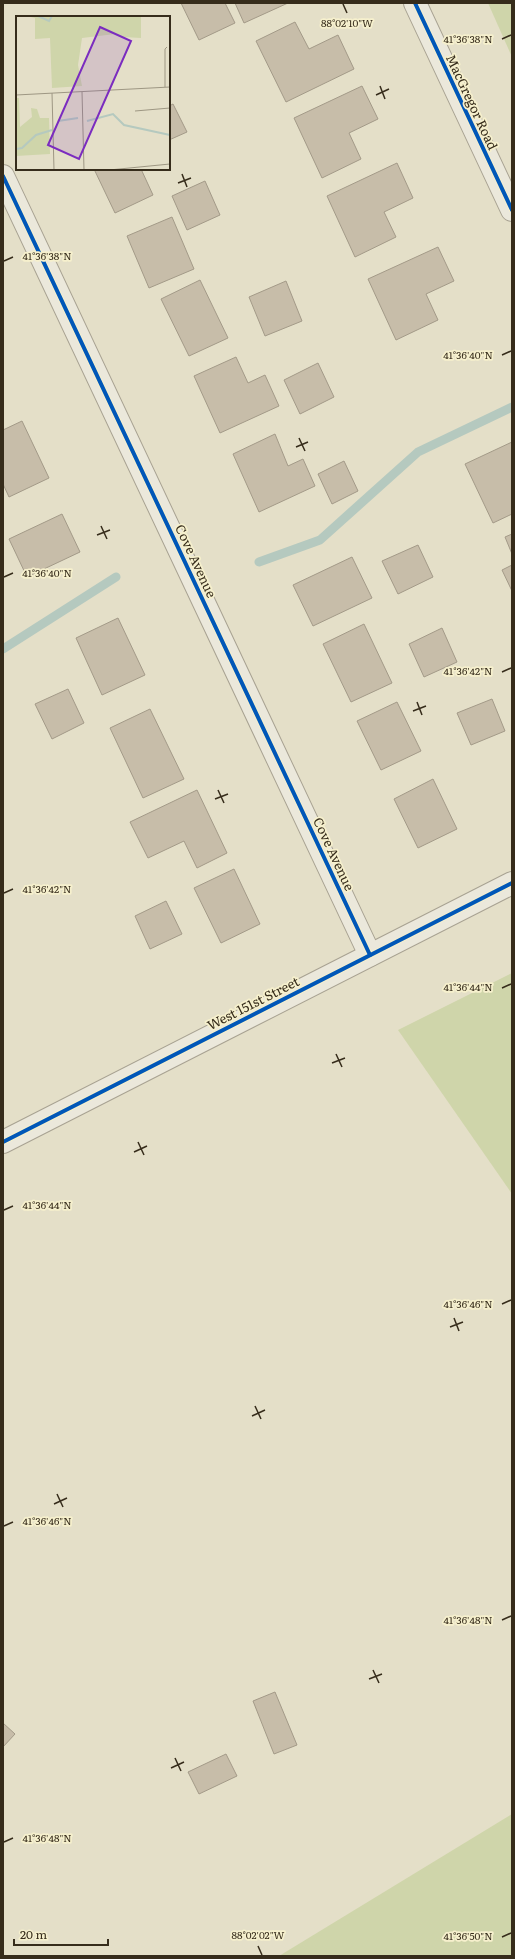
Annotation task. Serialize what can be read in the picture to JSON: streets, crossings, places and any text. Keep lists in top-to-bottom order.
{
  "streets": {
    "street": ["MacGregor Road", "Cove Avenue", "West 151st Street"]
  },
  "crossings": [
    ["Cove Avenue", "West 151st Street"]
  ],
  "scale_bar": "20 m",
  "coordinates": [
    "88°02'10\"W",
    "41°36'38\"N",
    "41°36'40\"N",
    "41°36'42\"N",
    "41°36'44\"N",
    "41°36'46\"N",
    "41°36'48\"N",
    "88°02'02\"W",
    "41°36'50\"N"
  ]
}
